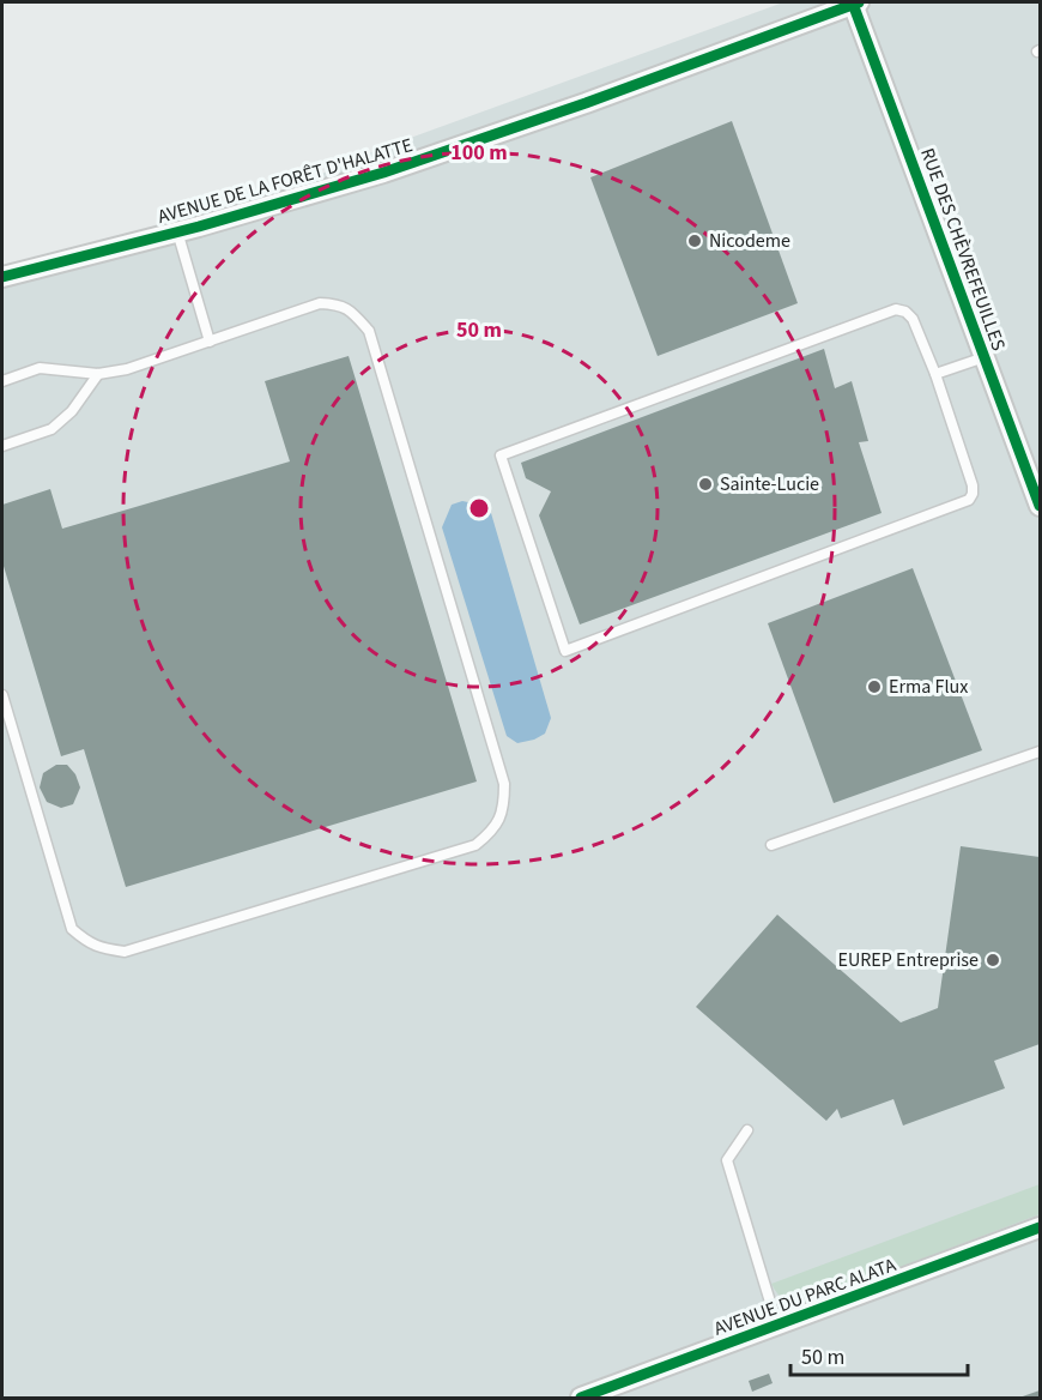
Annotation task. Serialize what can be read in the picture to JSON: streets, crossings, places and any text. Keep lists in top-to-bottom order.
{
  "streets": {
    "street": ["AVENUE DE LA FORÊT D'HALATTE", "RUE DES CHÈVREFEUILLES", "AVENUE DU PARC ALATA"]
  },
  "crossings": [
    ["AVENUE DE LA FORÊT D'HALATTE", "RUE DES CHÈVREFEUILLES"]
  ],
  "places": [
    "Nicodeme",
    "Sainte-Lucie",
    "Erma Flux",
    "EUREP Entreprise"
  ],
  "scale_bar": "50 m",
  "rings": ["100 m", "50 m"]
}
